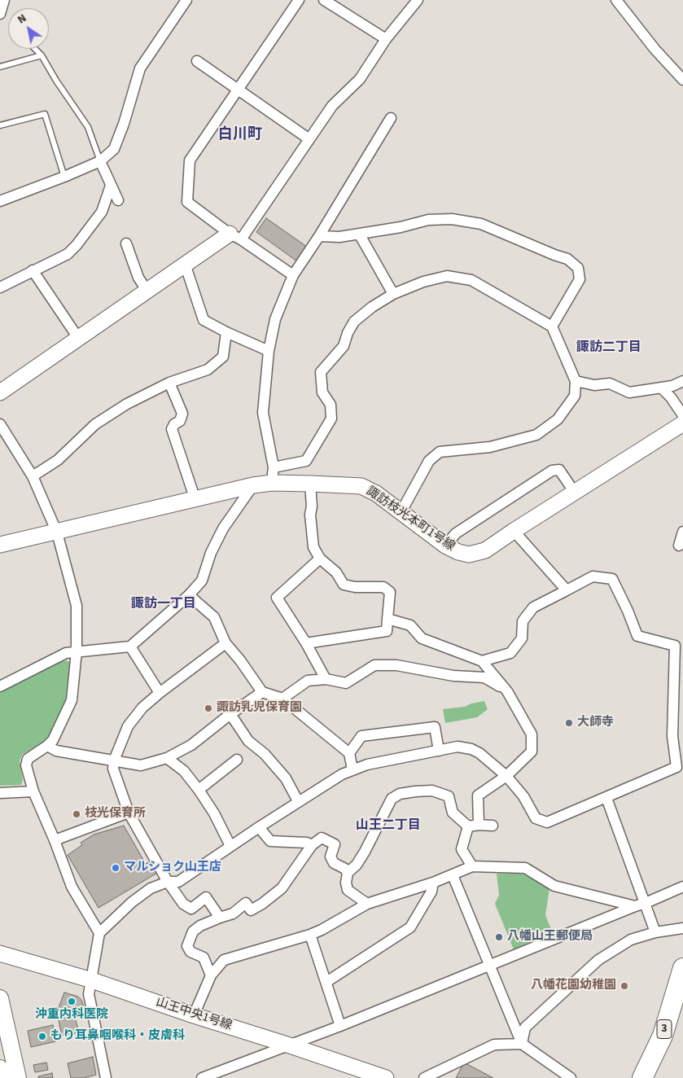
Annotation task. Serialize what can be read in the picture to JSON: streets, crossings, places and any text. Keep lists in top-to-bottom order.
{
  "streets": {
    "highway": ["3"],
    "street": ["諏訪枝光本町1号線", "山王中央1号線"]
  },
  "districts": [
    "白川町",
    "諏訪二丁目",
    "諏訪一丁目",
    "山王二丁目"
  ],
  "places": [
    "諏訪乳児保育園",
    "大師寺",
    "枝光保育所",
    "マルショク山王店",
    "八幡山王郵便局",
    "八幡花園幼稚園",
    "沖重内科医院",
    "もり耳鼻咽喉科・皮膚科"
  ],
  "north": "top left"
}
